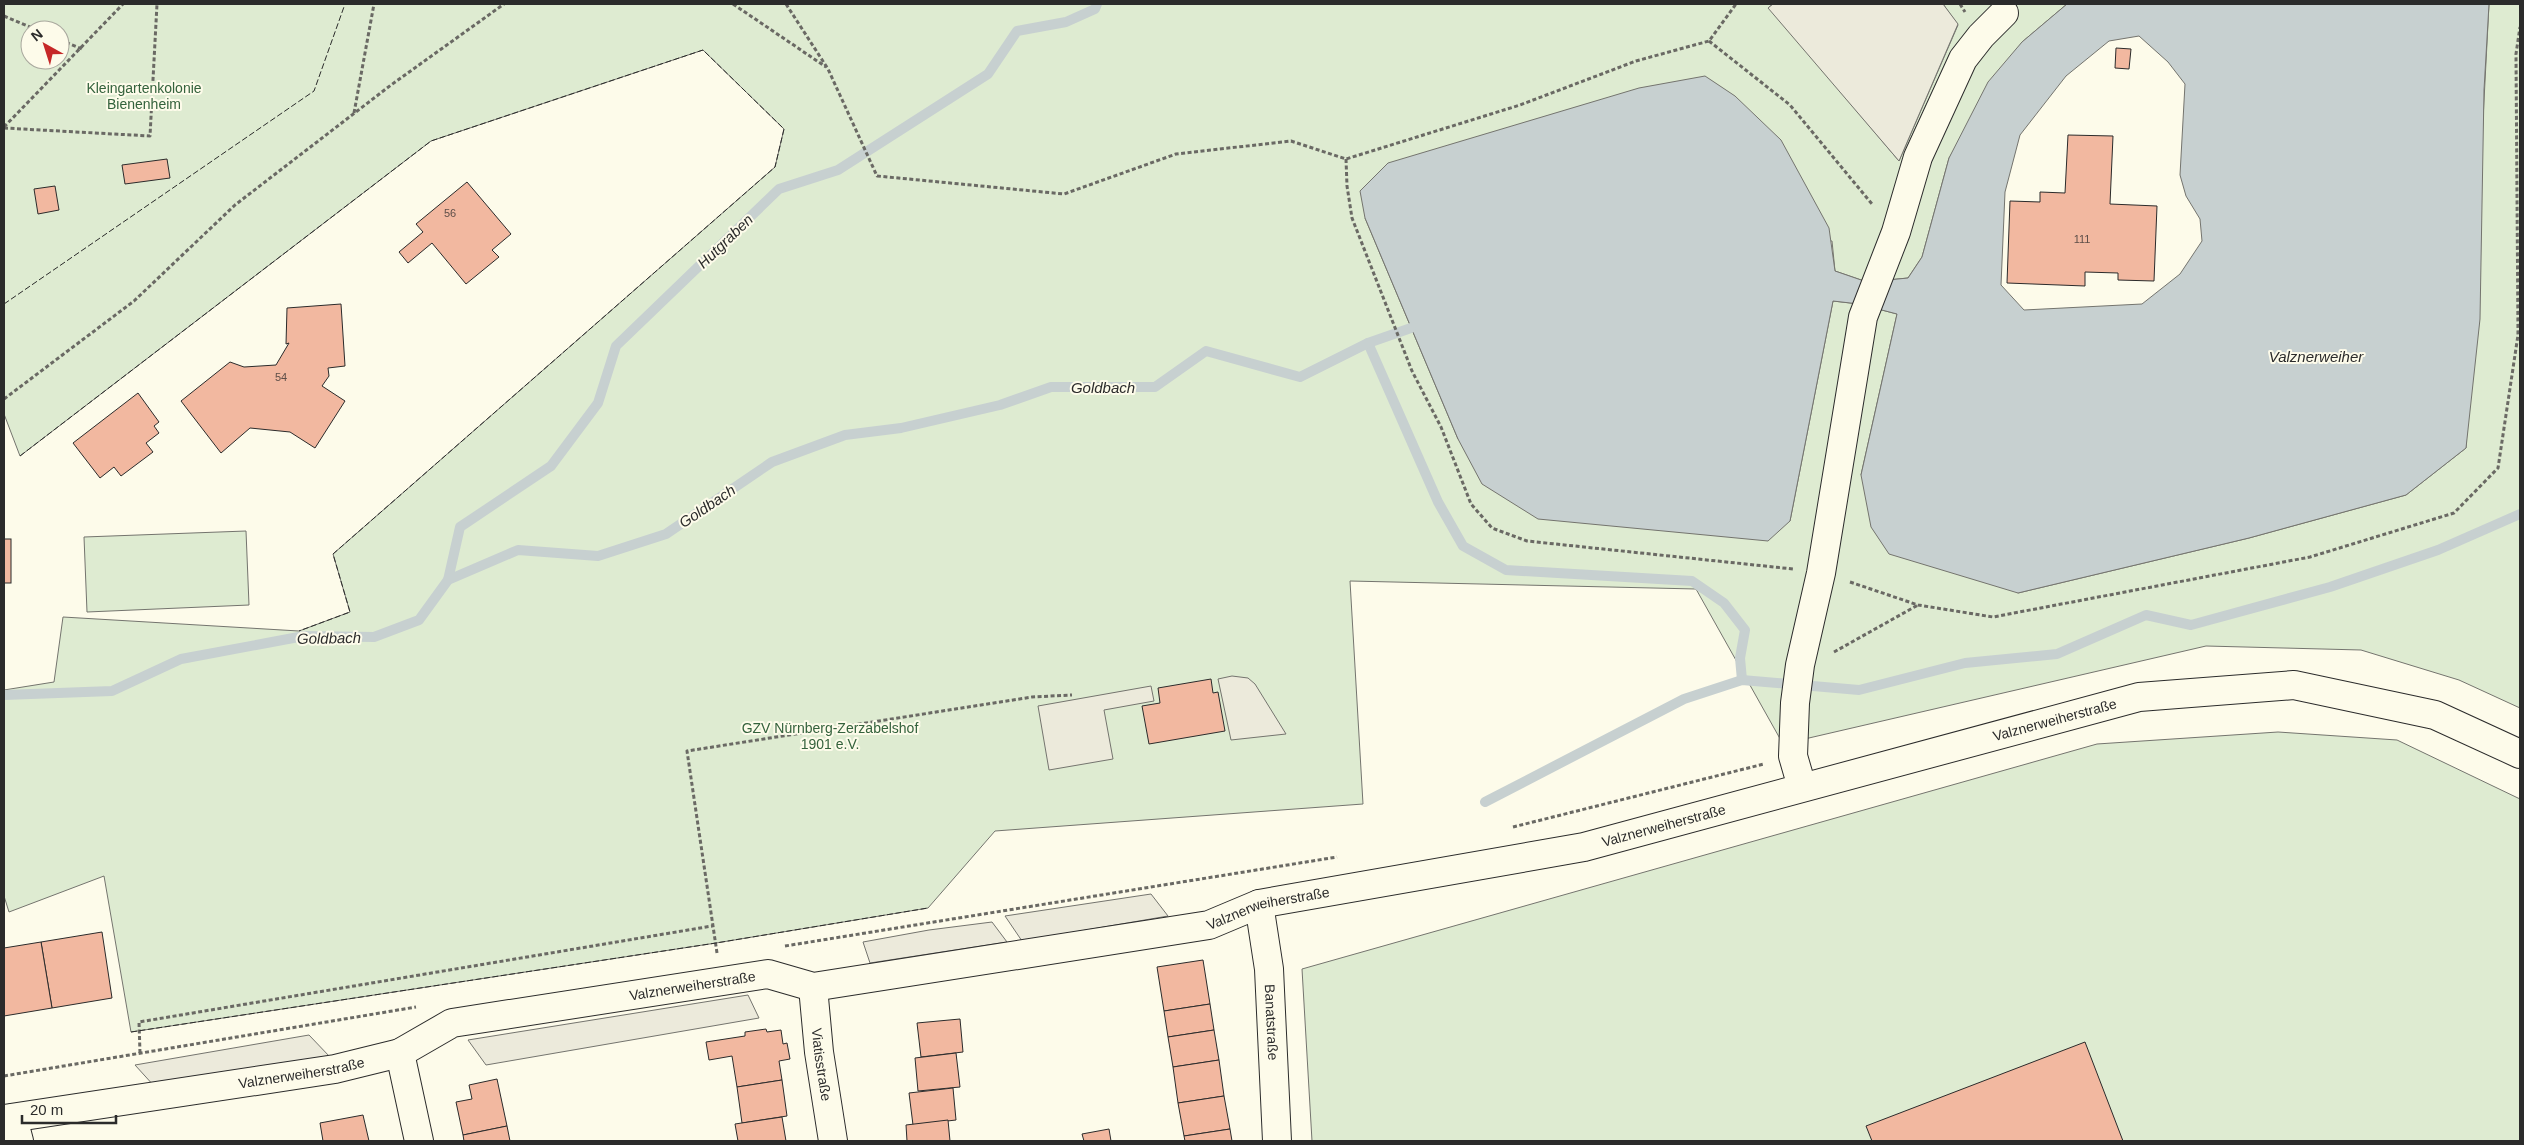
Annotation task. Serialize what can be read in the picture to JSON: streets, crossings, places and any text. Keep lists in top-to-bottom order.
{
  "streets": {
    "street": ["Valznerweiherstraße", "Banatstraße", "Viatisstraße"]
  },
  "crossings": [
    ["Valznerweiherstraße", "Banatstraße"],
    ["Valznerweiherstraße", "Viatisstraße"]
  ],
  "water": ["Hutgraben", "Valznerweiher", "Goldbach"],
  "parks": ["Kleingartenkolonie Bienenheim", "GZV Nürnberg-Zerzabelshof 1901 e.V."],
  "house_numbers": ["56", "111", "54"],
  "scale_bar": "20 m",
  "north": "top left"
}
